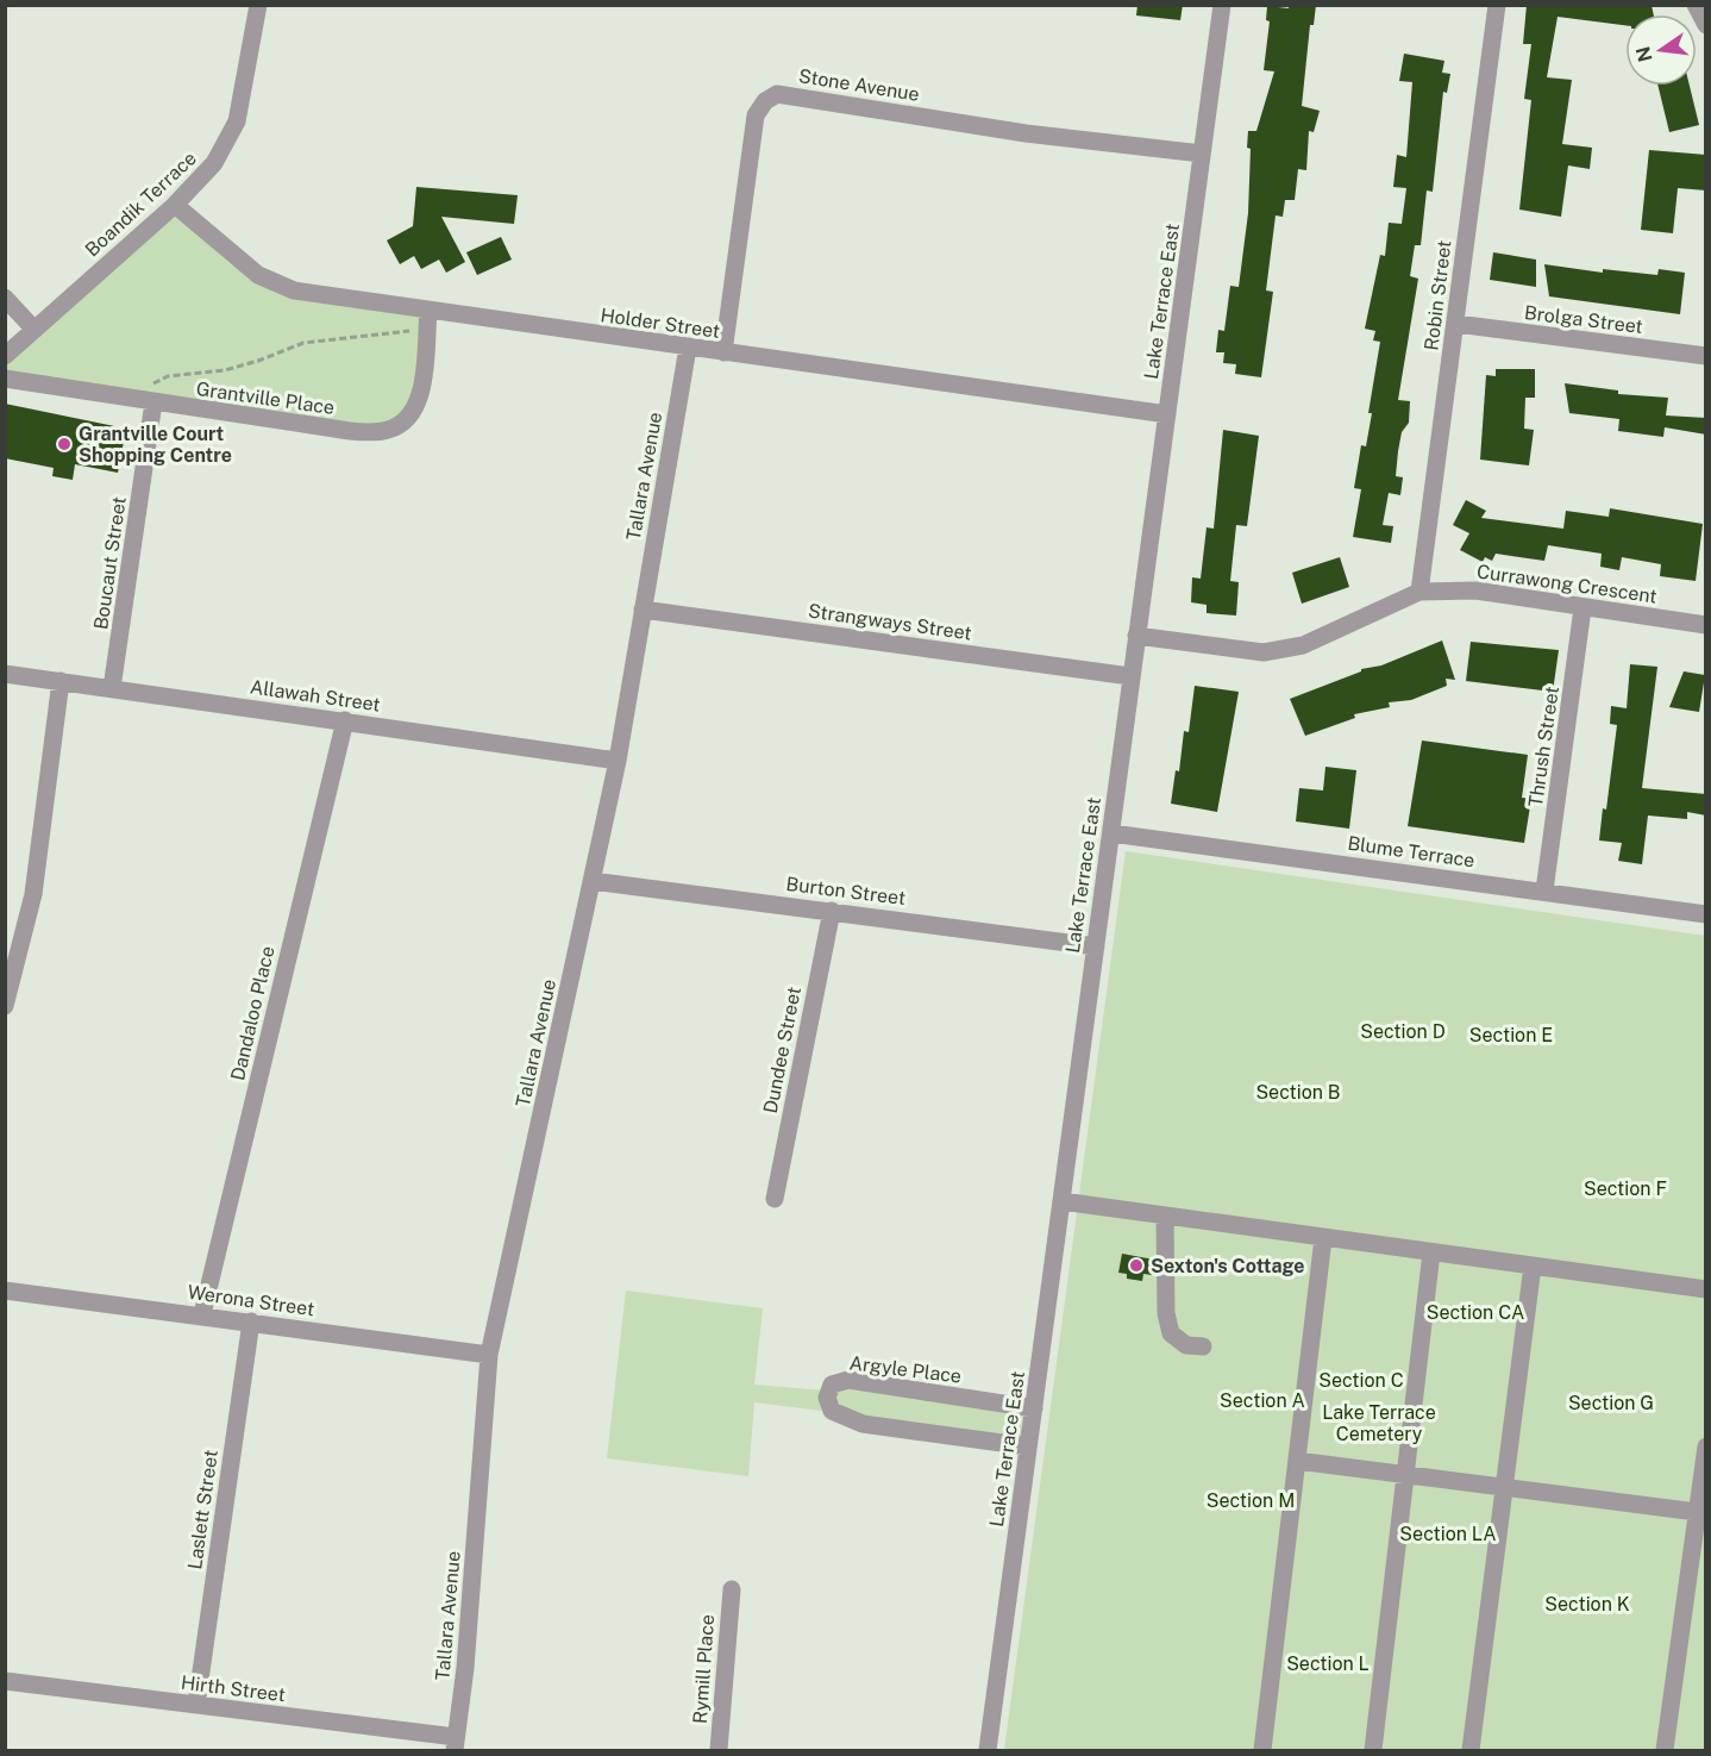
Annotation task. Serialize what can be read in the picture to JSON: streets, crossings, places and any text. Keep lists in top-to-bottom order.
{
  "streets": {
    "street": [
      "Stone Avenue",
      "Boandik Terrace",
      "Robin Street",
      "Lake Terrace East",
      "Brolga Street",
      "Holder Street",
      "Grantville Place",
      "Tallara Avenue",
      "Boucaut Street",
      "Currawong Crescent",
      "Strangways Street",
      "Allawah Street",
      "Thrush Street",
      "Blume Terrace",
      "Burton Street",
      "Dandaloo Place",
      "Dundee Street",
      "Werona Street",
      "Argyle Place",
      "Laslett Street",
      "Rymill Place",
      "Hirth Street"
    ]
  },
  "crossings": [
    ["Stone Avenue", "Lake Terrace East"],
    ["Stone Avenue", "Holder Street"],
    ["Boandik Terrace", "Holder Street"],
    ["Robin Street", "Brolga Street"],
    ["Robin Street", "Currawong Crescent"],
    ["Lake Terrace East", "Holder Street"],
    ["Lake Terrace East", "Currawong Crescent"],
    ["Lake Terrace East", "Strangways Street"],
    ["Lake Terrace East", "Blume Terrace"],
    ["Lake Terrace East", "Burton Street"],
    ["Lake Terrace East", "Argyle Place"],
    ["Holder Street", "Grantville Place"],
    ["Holder Street", "Tallara Avenue"],
    ["Grantville Place", "Boucaut Street"],
    ["Tallara Avenue", "Strangways Street"],
    ["Tallara Avenue", "Allawah Street"],
    ["Tallara Avenue", "Burton Street"],
    ["Tallara Avenue", "Werona Street"],
    ["Tallara Avenue", "Hirth Street"],
    ["Boucaut Street", "Allawah Street"],
    ["Currawong Crescent", "Thrush Street"],
    ["Allawah Street", "Dandaloo Place"],
    ["Thrush Street", "Blume Terrace"],
    ["Burton Street", "Dundee Street"],
    ["Dandaloo Place", "Werona Street"],
    ["Werona Street", "Laslett Street"],
    ["Laslett Street", "Hirth Street"]
  ],
  "parks": [
    "Section D",
    "Section E",
    "Section B",
    "Section F",
    "Section CA",
    "Section C",
    "Section A",
    "Section G",
    "Lake Terrace Cemetery",
    "Section M",
    "Section LA",
    "Section K",
    "Section L"
  ],
  "places": ["Grantville Court Shopping Centre", "Sexton's Cottage"],
  "north": "left"
}
